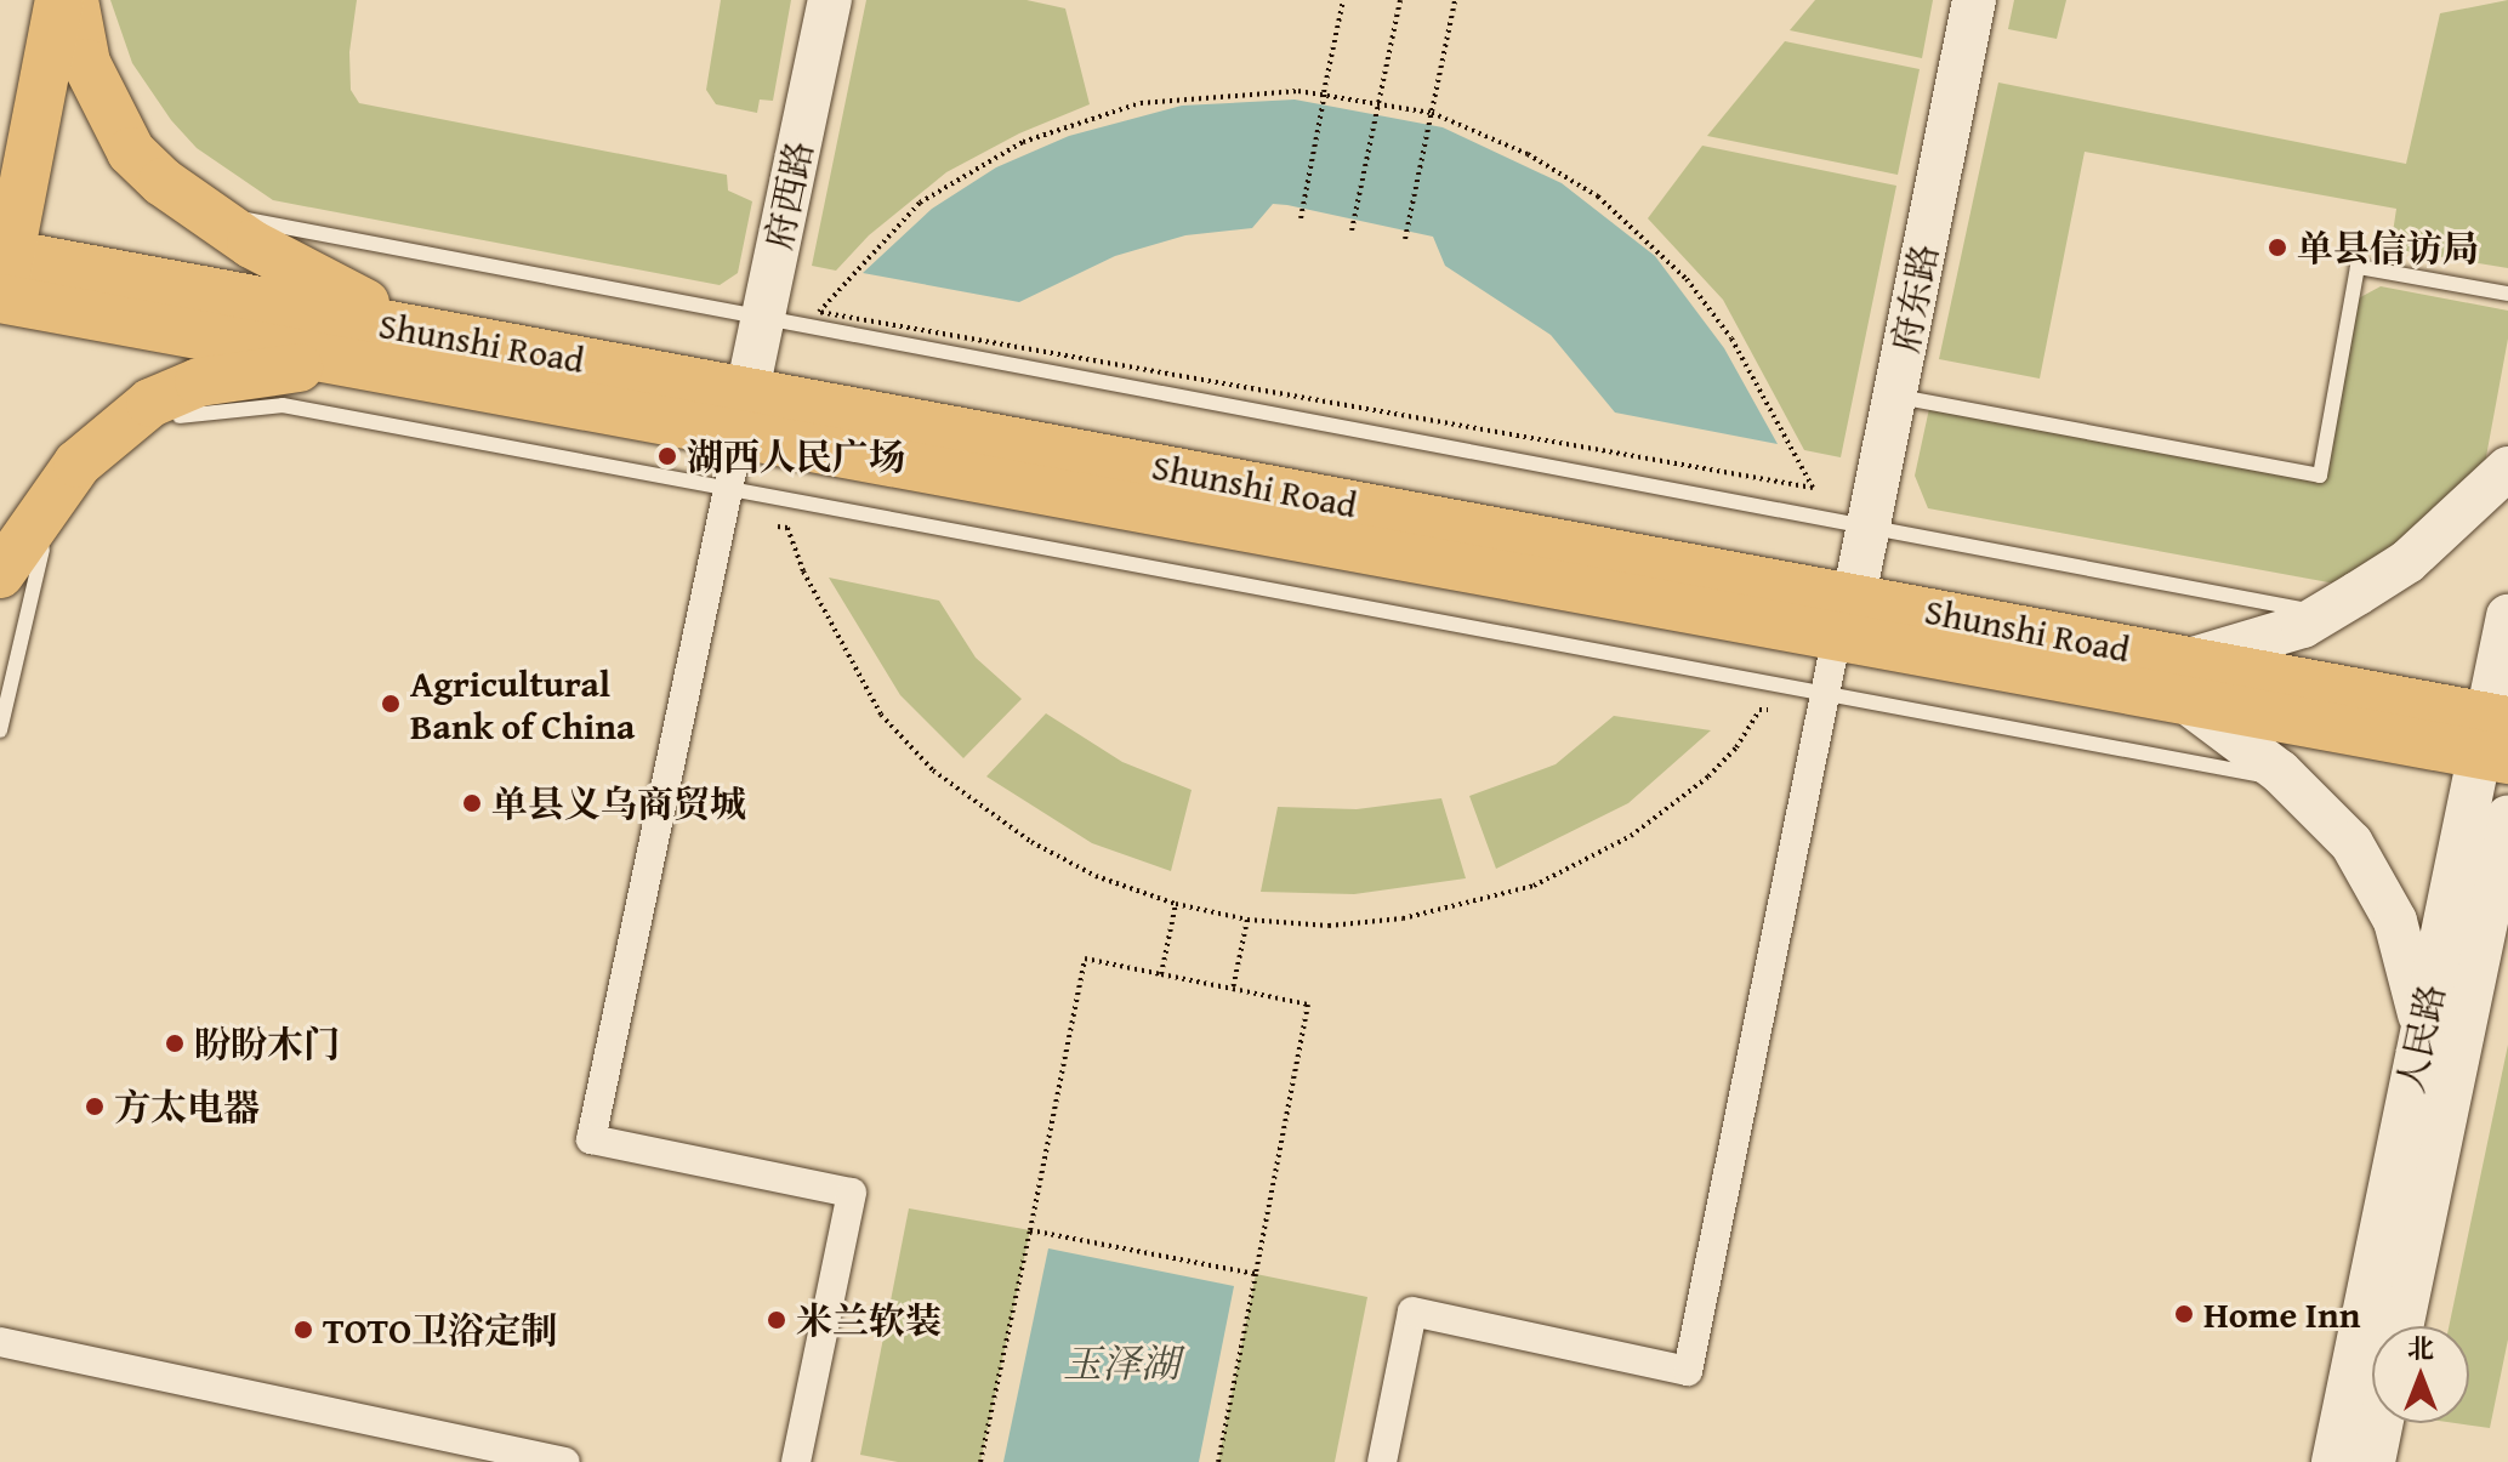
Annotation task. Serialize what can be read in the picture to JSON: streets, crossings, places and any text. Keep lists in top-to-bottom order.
{
  "streets": {
    "main road": [
      "府西路",
      "府东路",
      "Shunshi Road",
      "人民路"
    ]
  },
  "crossings": [
    ["府西路", "Shunshi Road"],
    ["府东路", "Shunshi Road"],
    ["Shunshi Road", "人民路"]
  ],
  "water": ["玉泽湖"],
  "places": [
    "单县信访局",
    "湖西人民广场",
    "Agricultural Bank of China",
    "单县义乌商贸城",
    "盼盼木门",
    "方太电器",
    "Home Inn",
    "米兰软装",
    "TOTO卫浴定制"
  ],
  "north": "top"
}
